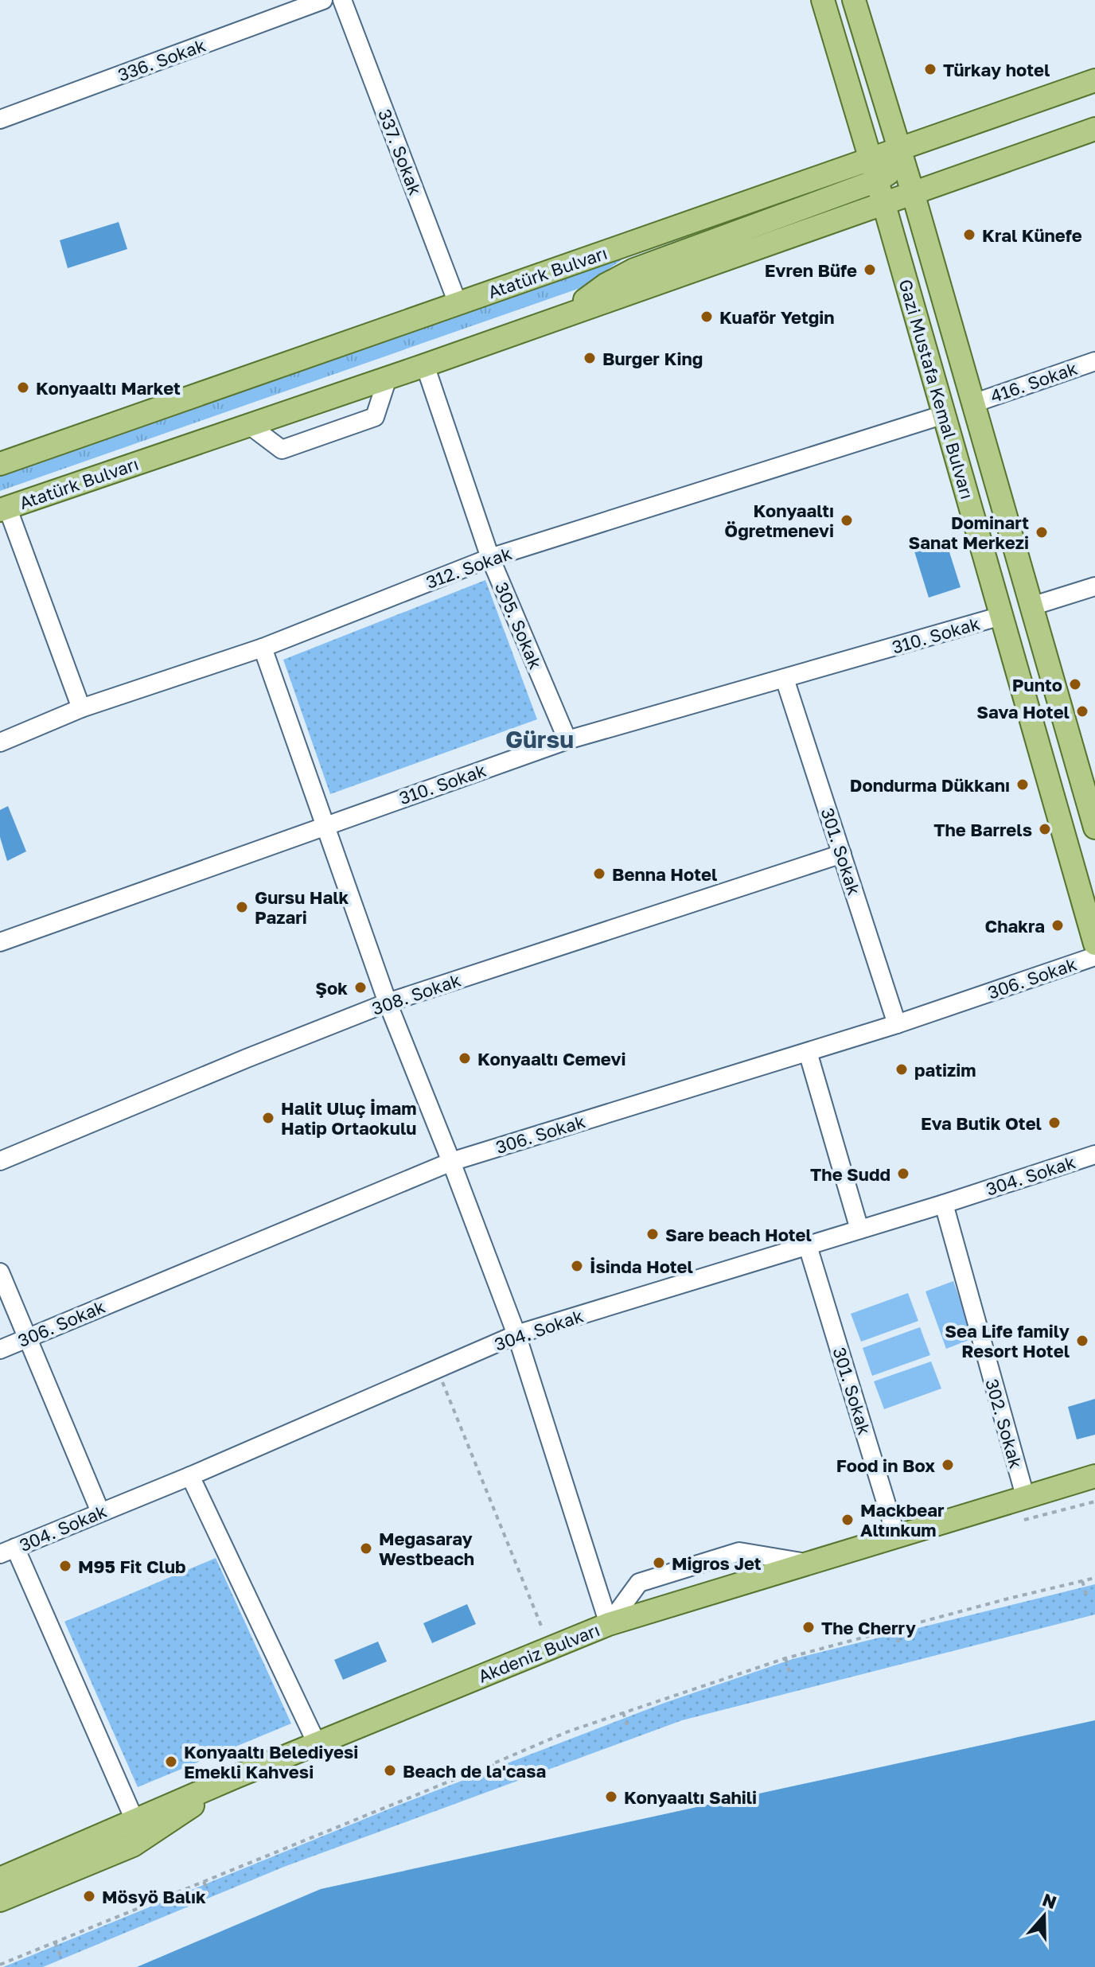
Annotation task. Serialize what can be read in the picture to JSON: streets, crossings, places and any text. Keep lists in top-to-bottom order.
{
  "streets": {
    "main road": ["Atatürk Bulvarı", "Gazi Mustafa Kemal Bulvarı", "Akdeniz Bulvarı"],
    "street": [
      "336. Sokak",
      "337. Sokak",
      "416. Sokak",
      "312. Sokak",
      "305. Sokak",
      "310. Sokak",
      "301. Sokak",
      "306. Sokak",
      "308. Sokak",
      "304. Sokak",
      "302. Sokak"
    ]
  },
  "crossings": [
    ["337. Sokak", "Atatürk Bulvarı"],
    ["Atatürk Bulvarı", "Gazi Mustafa Kemal Bulvarı"],
    ["Atatürk Bulvarı", "305. Sokak"],
    ["416. Sokak", "Gazi Mustafa Kemal Bulvarı"],
    ["Gazi Mustafa Kemal Bulvarı", "312. Sokak"],
    ["Gazi Mustafa Kemal Bulvarı", "310. Sokak"],
    ["312. Sokak", "305. Sokak"],
    ["305. Sokak", "310. Sokak"],
    ["310. Sokak", "301. Sokak"],
    ["301. Sokak", "306. Sokak"],
    ["301. Sokak", "308. Sokak"],
    ["301. Sokak", "304. Sokak"],
    ["301. Sokak", "Akdeniz Bulvarı"],
    ["304. Sokak", "302. Sokak"],
    ["302. Sokak", "Akdeniz Bulvarı"]
  ],
  "districts": ["Gürsu"],
  "places": [
    "Türkay hotel",
    "Kral Künefe",
    "Evren Büfe",
    "Kuaför Yetgin",
    "Burger King",
    "Konyaaltı Market",
    "Konyaaltı Öğretmenevi",
    "Dominart Sanat Merkezi",
    "Punto",
    "Sava Hotel",
    "Dondurma Dükkanı",
    "The Barrels",
    "Benna Hotel",
    "Gursu Halk Pazari",
    "Chakra",
    "Şok",
    "Konyaaltı Cemevi",
    "patizim",
    "Halit Uluç İmam Hatip Ortaokulu",
    "Eva Butik Otel",
    "The Sudd",
    "Sare beach Hotel",
    "İsinda Hotel",
    "Sea Life family Resort Hotel",
    "Food in Box",
    "Mackbear Altınkum",
    "Megasaray Westbeach",
    "Migros Jet",
    "M95 Fit Club",
    "The Cherry",
    "Konyaaltı Belediyesi Emekli Kahvesi",
    "Beach de la'casa",
    "Konyaaltı Sahili",
    "Mösyö Balık"
  ],
  "north": "top"
}
